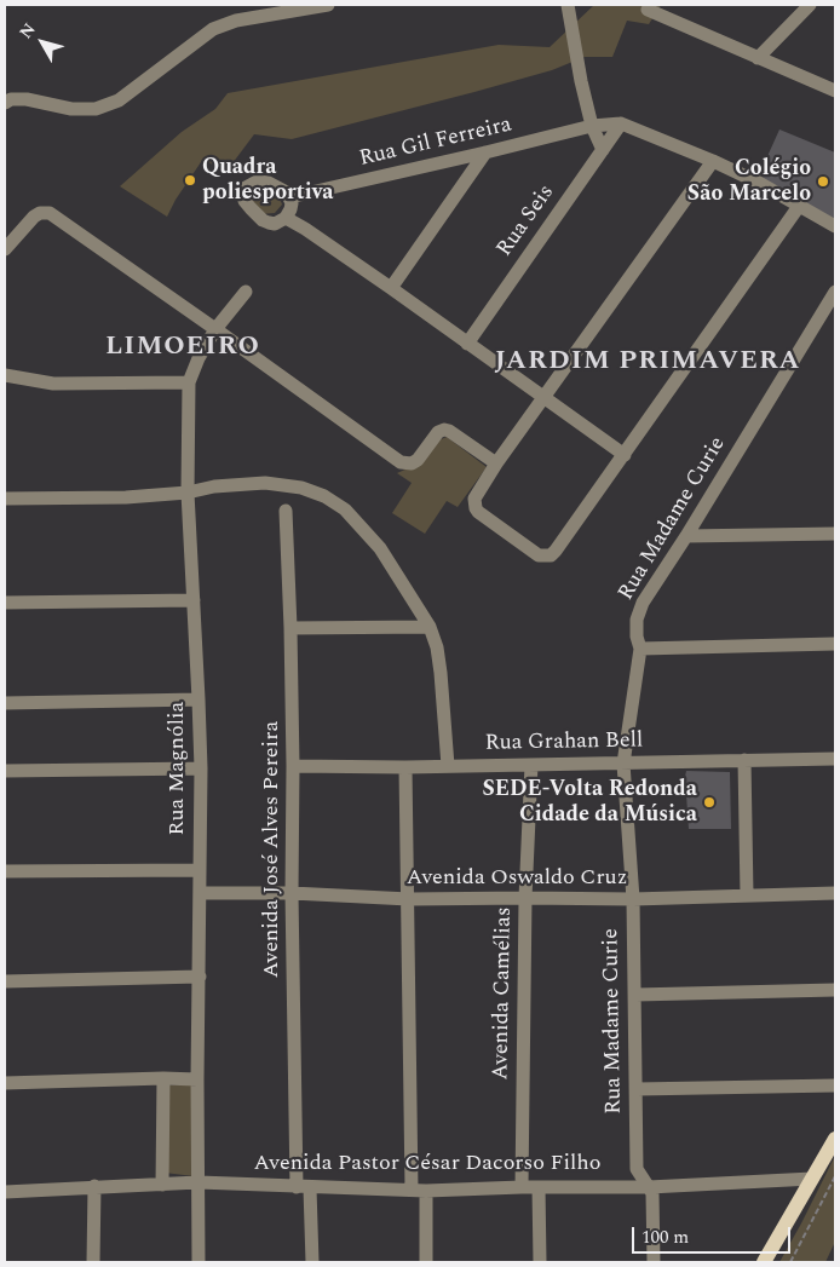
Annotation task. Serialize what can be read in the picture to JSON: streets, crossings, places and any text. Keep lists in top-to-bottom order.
{
  "streets": {
    "street": [
      "Rua Gil Ferreira",
      "Rua Seis",
      "Rua Madame Curie",
      "Rua Grahan Bell",
      "Rua Magnólia",
      "Avenida José Alves Pereira",
      "Avenida Oswaldo Cruz",
      "Avenida Camélias",
      "Avenida Pastor César Dacorso Filho"
    ]
  },
  "crossings": [
    ["Rua Gil Ferreira", "Rua Seis"],
    ["Rua Madame Curie", "Rua Grahan Bell"],
    ["Rua Madame Curie", "Avenida Oswaldo Cruz"],
    ["Rua Madame Curie", "Avenida Pastor César Dacorso Filho"],
    ["Rua Grahan Bell", "Avenida José Alves Pereira"],
    ["Rua Grahan Bell", "Avenida Camélias"],
    ["Rua Magnólia", "Avenida Oswaldo Cruz"],
    ["Rua Magnólia", "Avenida Pastor César Dacorso Filho"],
    ["Avenida José Alves Pereira", "Avenida Oswaldo Cruz"],
    ["Avenida José Alves Pereira", "Avenida Pastor César Dacorso Filho"],
    ["Avenida Oswaldo Cruz", "Avenida Camélias"],
    ["Avenida Camélias", "Avenida Pastor César Dacorso Filho"]
  ],
  "districts": ["LIMOEIRO", "JARDIM PRIMAVERA"],
  "places": ["Quadra poliesportiva", "Colégio São Marcelo", "SEDE-Volta Redonda Cidade da Música"],
  "scale_bar": "100 m",
  "north": "top left"
}
